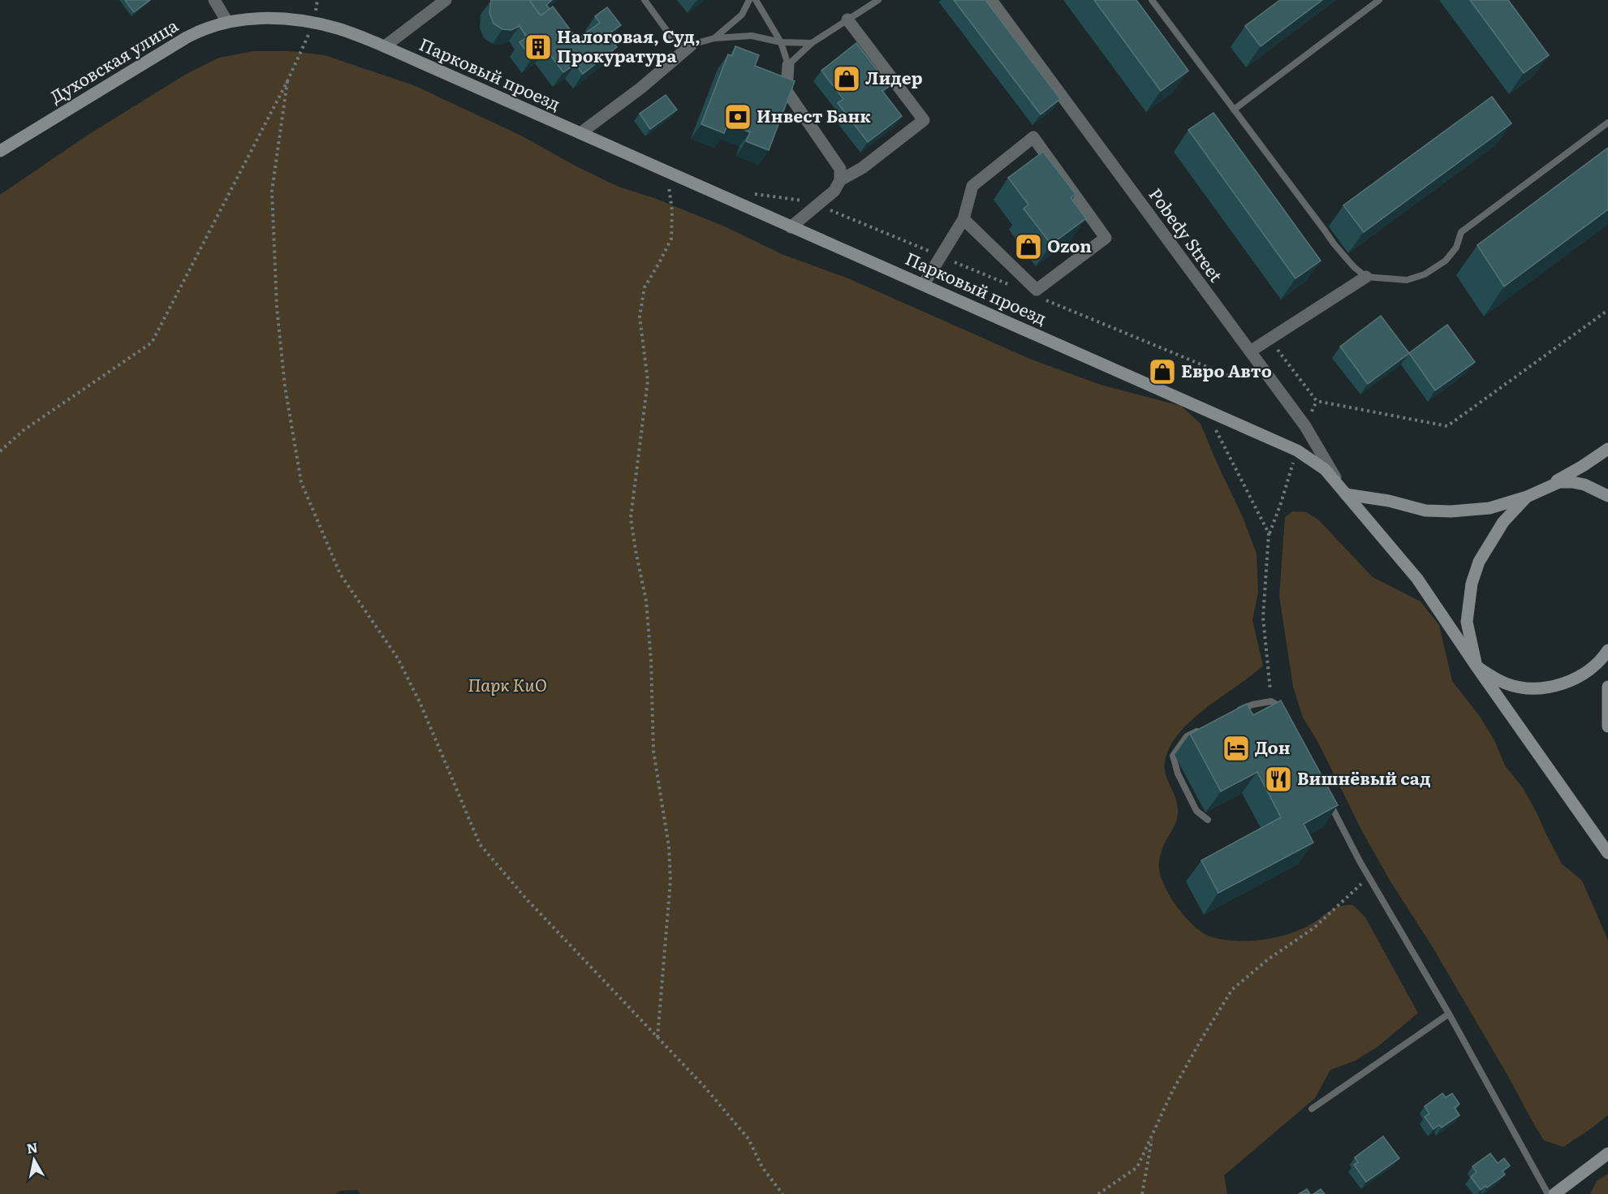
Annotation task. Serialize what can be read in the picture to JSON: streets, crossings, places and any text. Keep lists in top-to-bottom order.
{
  "streets": {
    "street": ["Духовская улица", "Парковый проезд", "Pobedy Street"]
  },
  "crossings": [
    ["Духовская улица", "Парковый проезд"],
    ["Парковый проезд", "Pobedy Street"]
  ],
  "parks": ["Парк КиО"],
  "places": {
    "building": ["Налоговая, Суд, Прокуратура"],
    "shop": ["Лидер", "Ozon", "Евро Авто"],
    "bank": ["Инвест Банк"],
    "hotel": ["Дон"],
    "restaurant": ["Вишнёвый сад"]
  },
  "north": "top"
}
